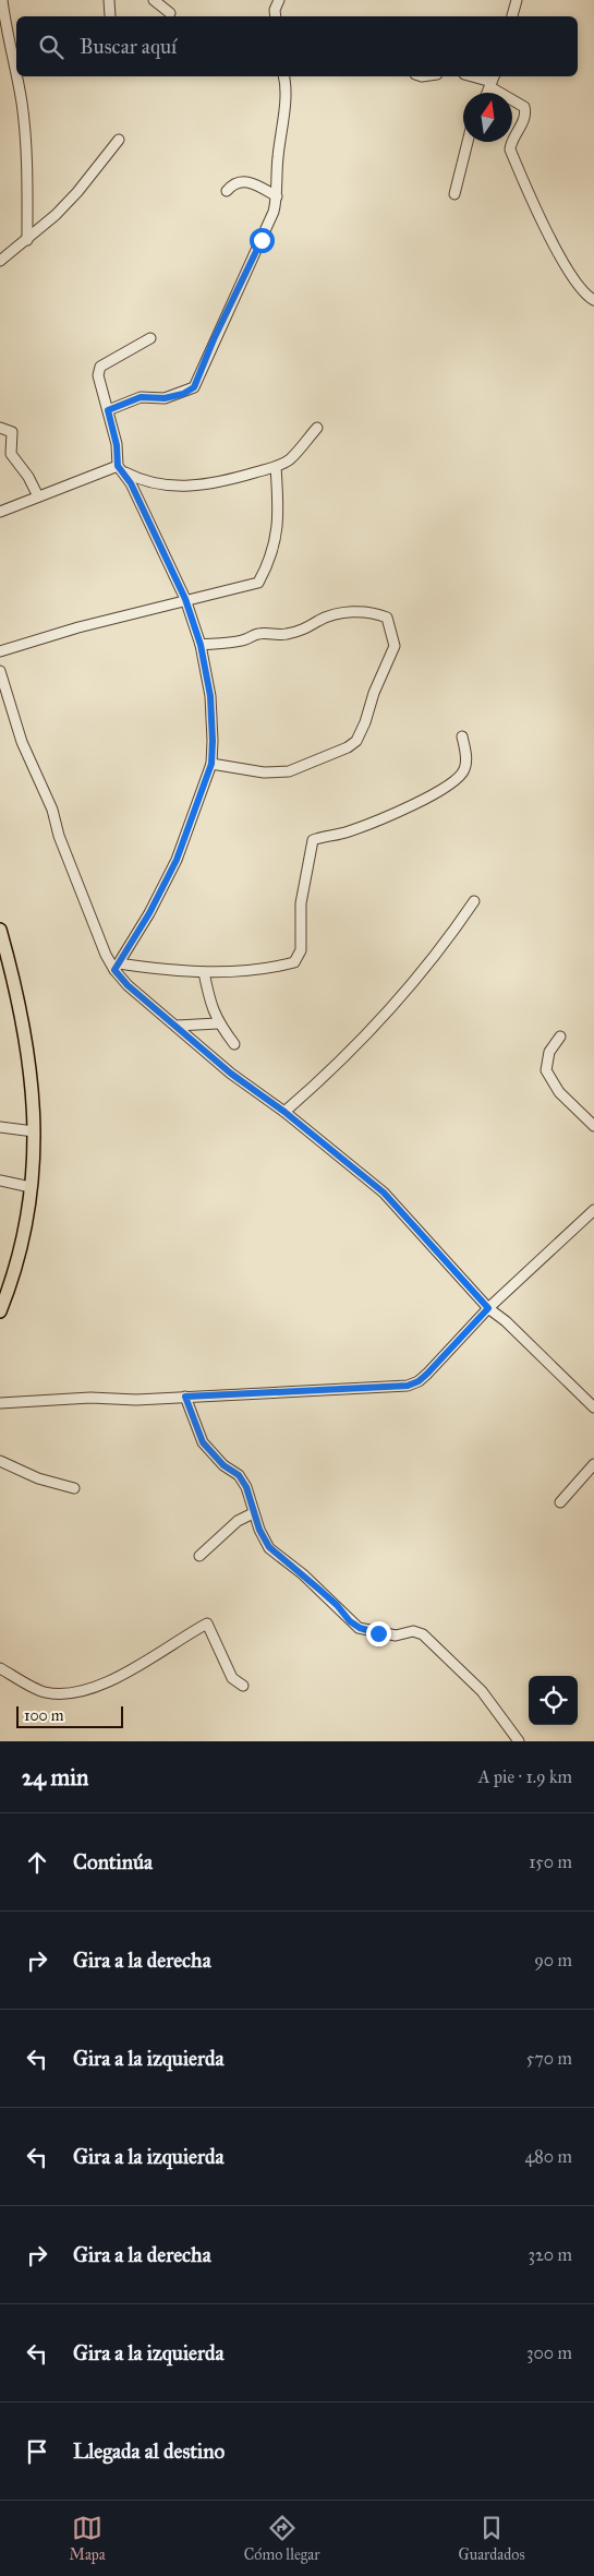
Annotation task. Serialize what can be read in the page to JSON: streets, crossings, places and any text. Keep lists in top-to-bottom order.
{
  "scale_bar": "100 m",
  "north": "top",
  "page": {
    "search": "Buscar aquí",
    "scale": "100 m",
    "heading": ["24 min", "A pie · 1.9 km"],
    "list": [
      ["Continúa", "150 m"],
      ["Gira a la derecha", "90 m"],
      ["Gira a la izquierda", "570 m"],
      ["Gira a la izquierda", "480 m"],
      ["Gira a la derecha", "320 m"],
      ["Gira a la izquierda", "300 m"],
      "Llegada al destino"
    ],
    "nav": ["Mapa", "Cómo llegar", "Guardados"]
  }
}
